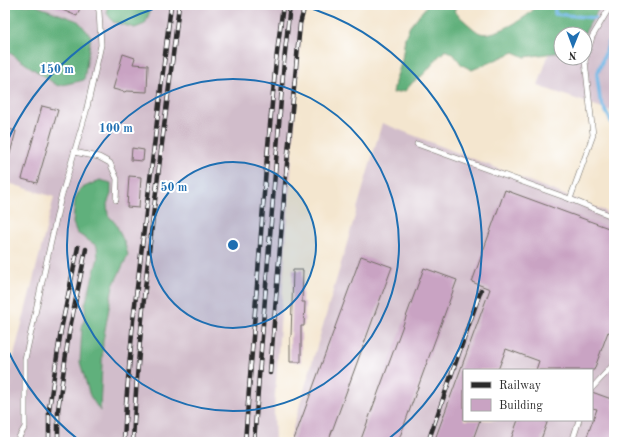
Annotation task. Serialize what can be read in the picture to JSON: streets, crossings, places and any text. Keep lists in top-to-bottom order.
{
  "legend": ["Railway", "Building"],
  "north": "bottom",
  "rings": ["150 m", "100 m", "50 m"]
}
